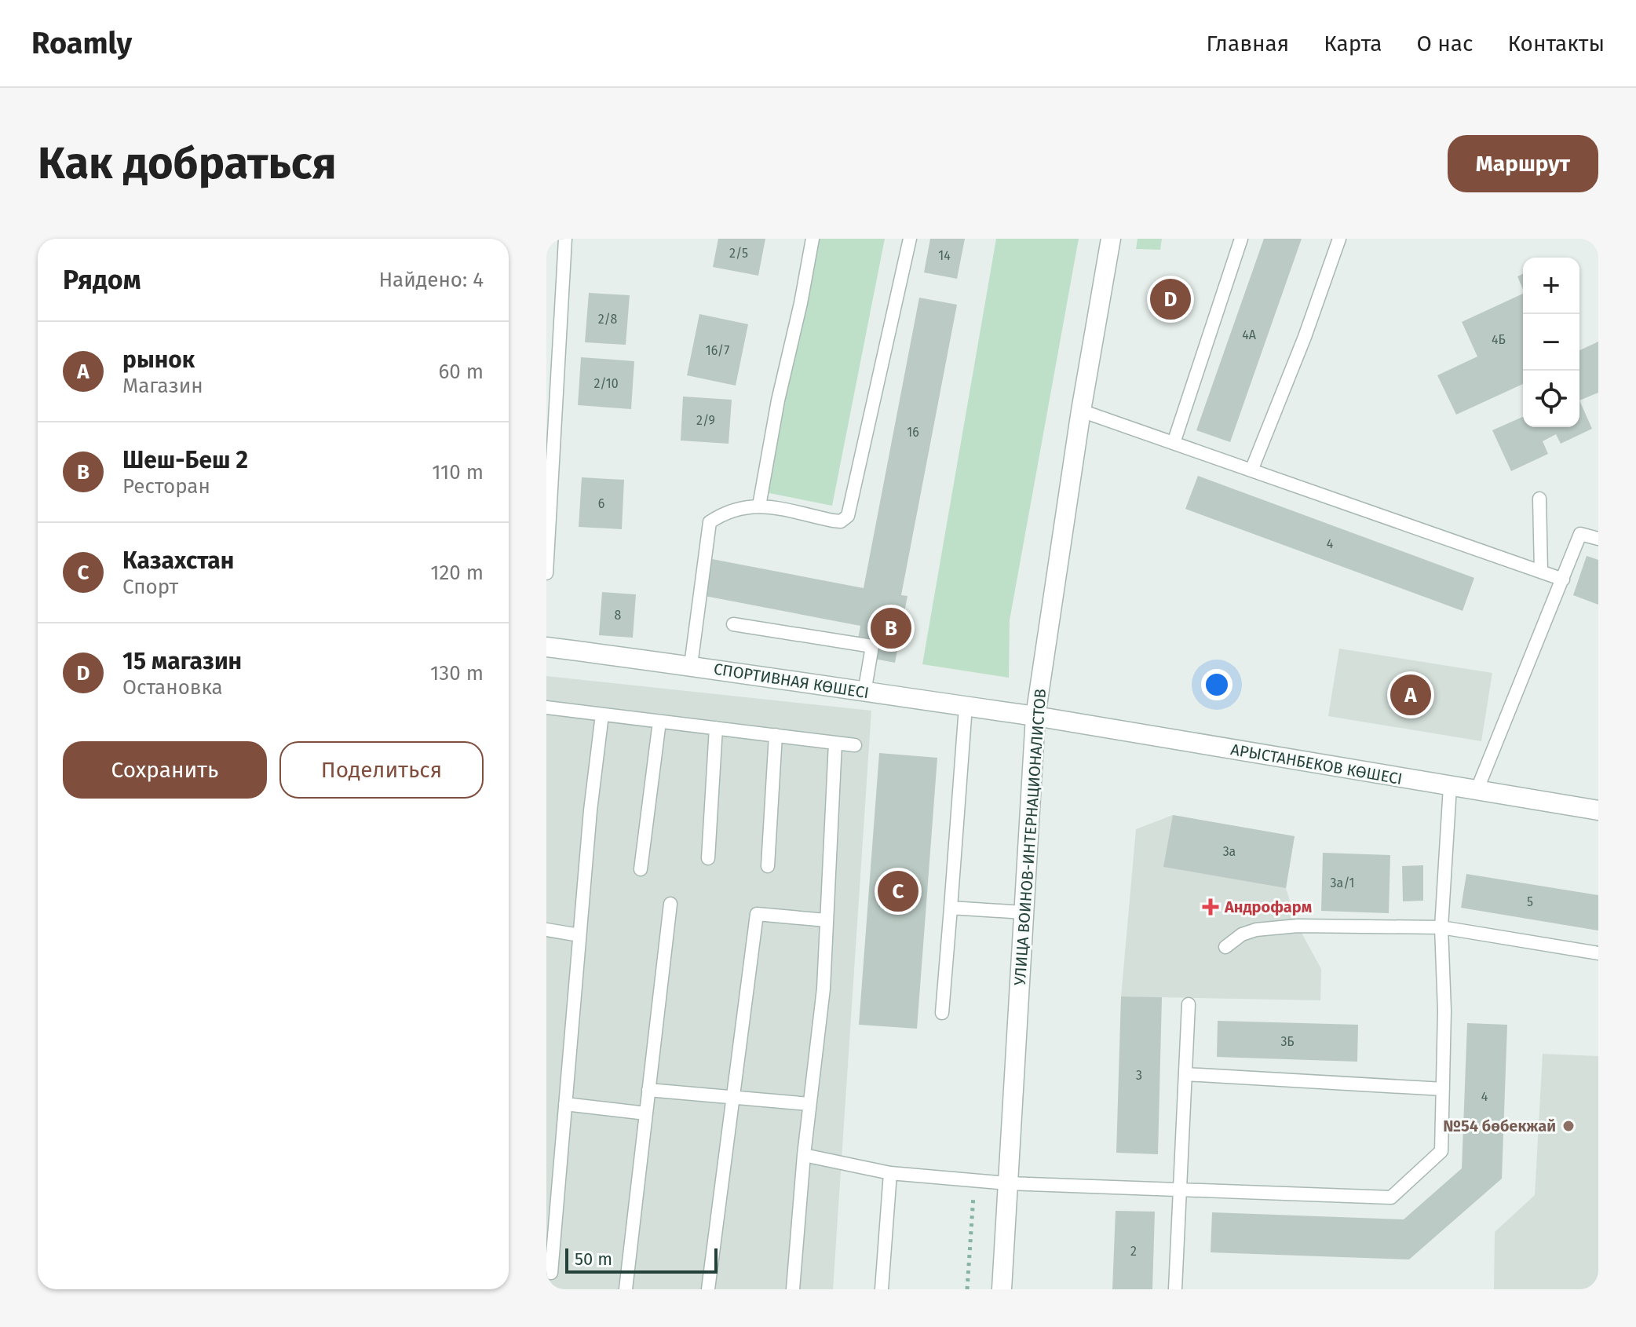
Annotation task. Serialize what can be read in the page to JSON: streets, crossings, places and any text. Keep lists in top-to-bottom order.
{
  "streets": {
    "street": ["СПОРТИВНАЯ КӨШЕСІ", "АРЫСТАНБЕКОВ КӨШЕСІ", "УЛИЦА ВОИНОВ-ИНТЕРНАЦИОНАЛИСТОВ"]
  },
  "crossings": [
    ["СПОРТИВНАЯ КӨШЕСІ", "АРЫСТАНБЕКОВ КӨШЕСІ"],
    ["СПОРТИВНАЯ КӨШЕСІ", "УЛИЦА ВОИНОВ-ИНТЕРНАЦИОНАЛИСТОВ"],
    ["АРЫСТАНБЕКОВ КӨШЕСІ", "УЛИЦА ВОИНОВ-ИНТЕРНАЦИОНАЛИСТОВ"]
  ],
  "places": {
    "health": ["Андрофарм"],
    "other": ["№54 бөбекжай"]
  },
  "house_numbers": [
    "2/5",
    "14",
    "2/8",
    "4А",
    "4Б",
    "16/7",
    "2/10",
    "2/9",
    "16",
    "6",
    "4",
    "8",
    "3а",
    "3а/1",
    "5",
    "3Б",
    "3",
    "4",
    "2"
  ],
  "scale_bar": "50 m",
  "page": {
    "header": "Roamly",
    "nav": [
      "Главная",
      "Карта",
      "О нас",
      "Контакты"
    ],
    "buttons": [
      "Маршрут",
      ["Сохранить", "Поделиться"]
    ],
    "title": "Как добраться",
    "heading": ["Рядом", "Найдено: 4"],
    "map_buttons": ["+", "−"],
    "pins": [
      "D",
      "B",
      "A",
      "C"
    ],
    "list": [
      {
        "mark": "A",
        "name": "рынок",
        "note": "Магазин",
        "value": "60 m"
      },
      {
        "mark": "B",
        "name": "Шеш-Беш 2",
        "note": "Ресторан",
        "value": "110 m"
      },
      {
        "mark": "C",
        "name": "Казахстан",
        "note": "Спорт",
        "value": "120 m"
      },
      {
        "mark": "D",
        "name": "15 магазин",
        "note": "Остановка",
        "value": "130 m"
      }
    ],
    "scale": "50 m"
  }
}
